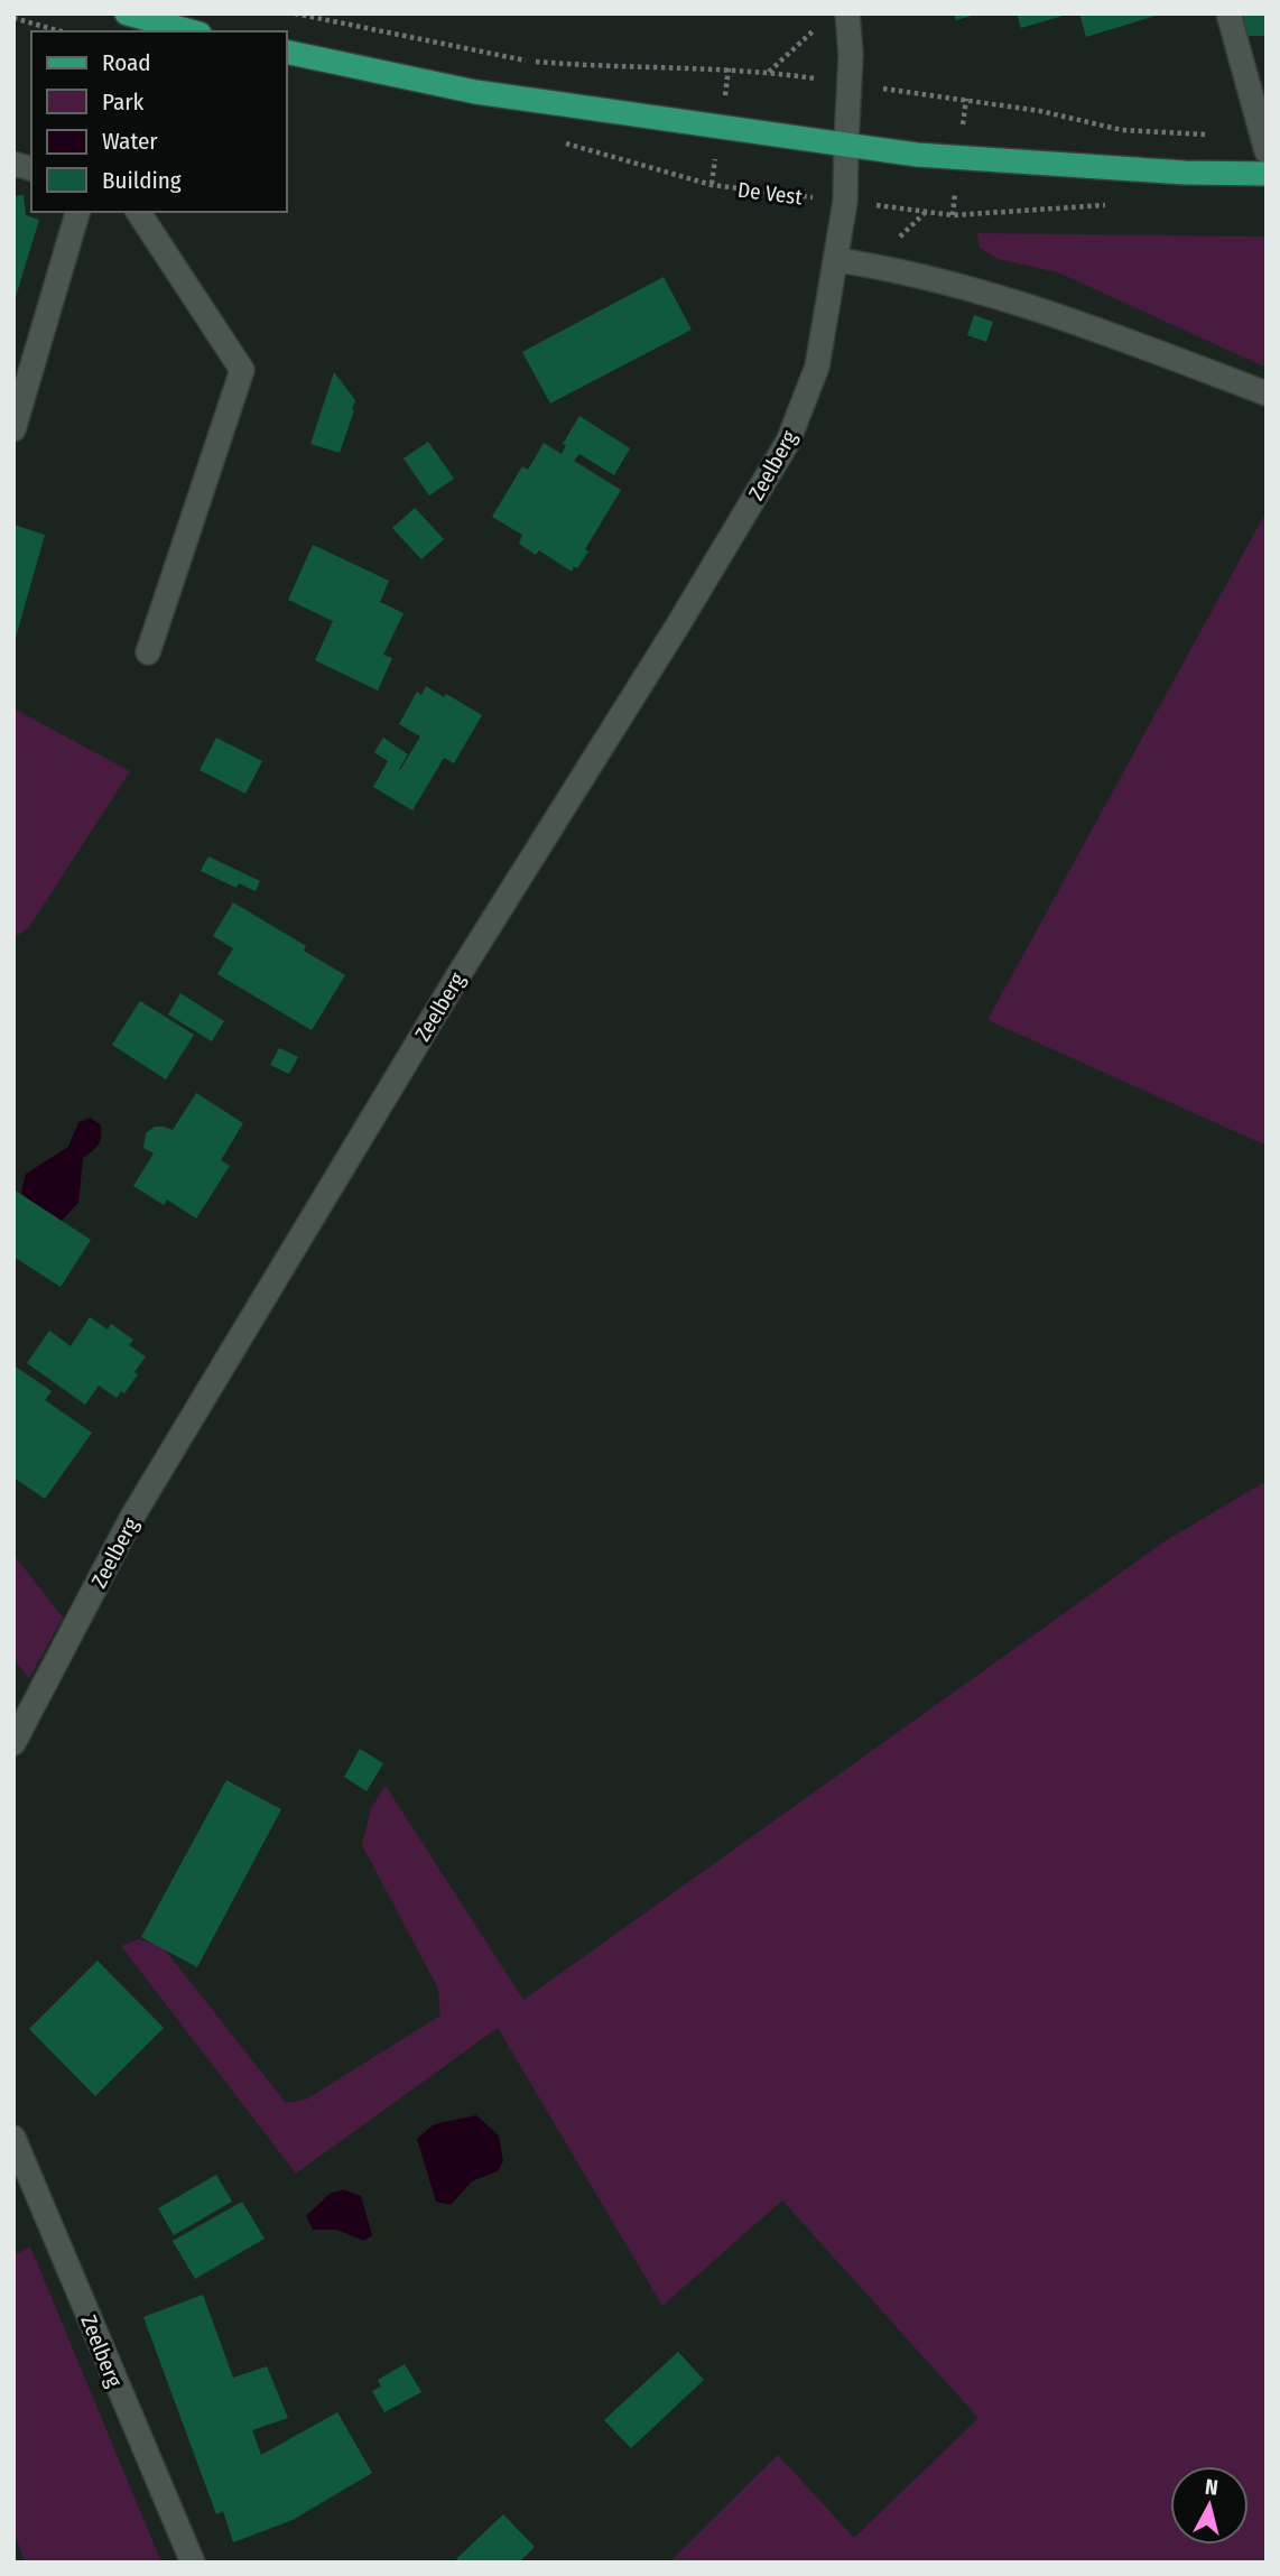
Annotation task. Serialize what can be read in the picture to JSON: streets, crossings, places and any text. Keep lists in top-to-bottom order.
{
  "streets": {
    "street": ["Zeelberg"],
    "path": ["De Vest"]
  },
  "crossings": [
    ["De Vest", "Zeelberg"]
  ],
  "legend": [
    "Road",
    "Park",
    "Water",
    "Building"
  ],
  "north": "top"
}
